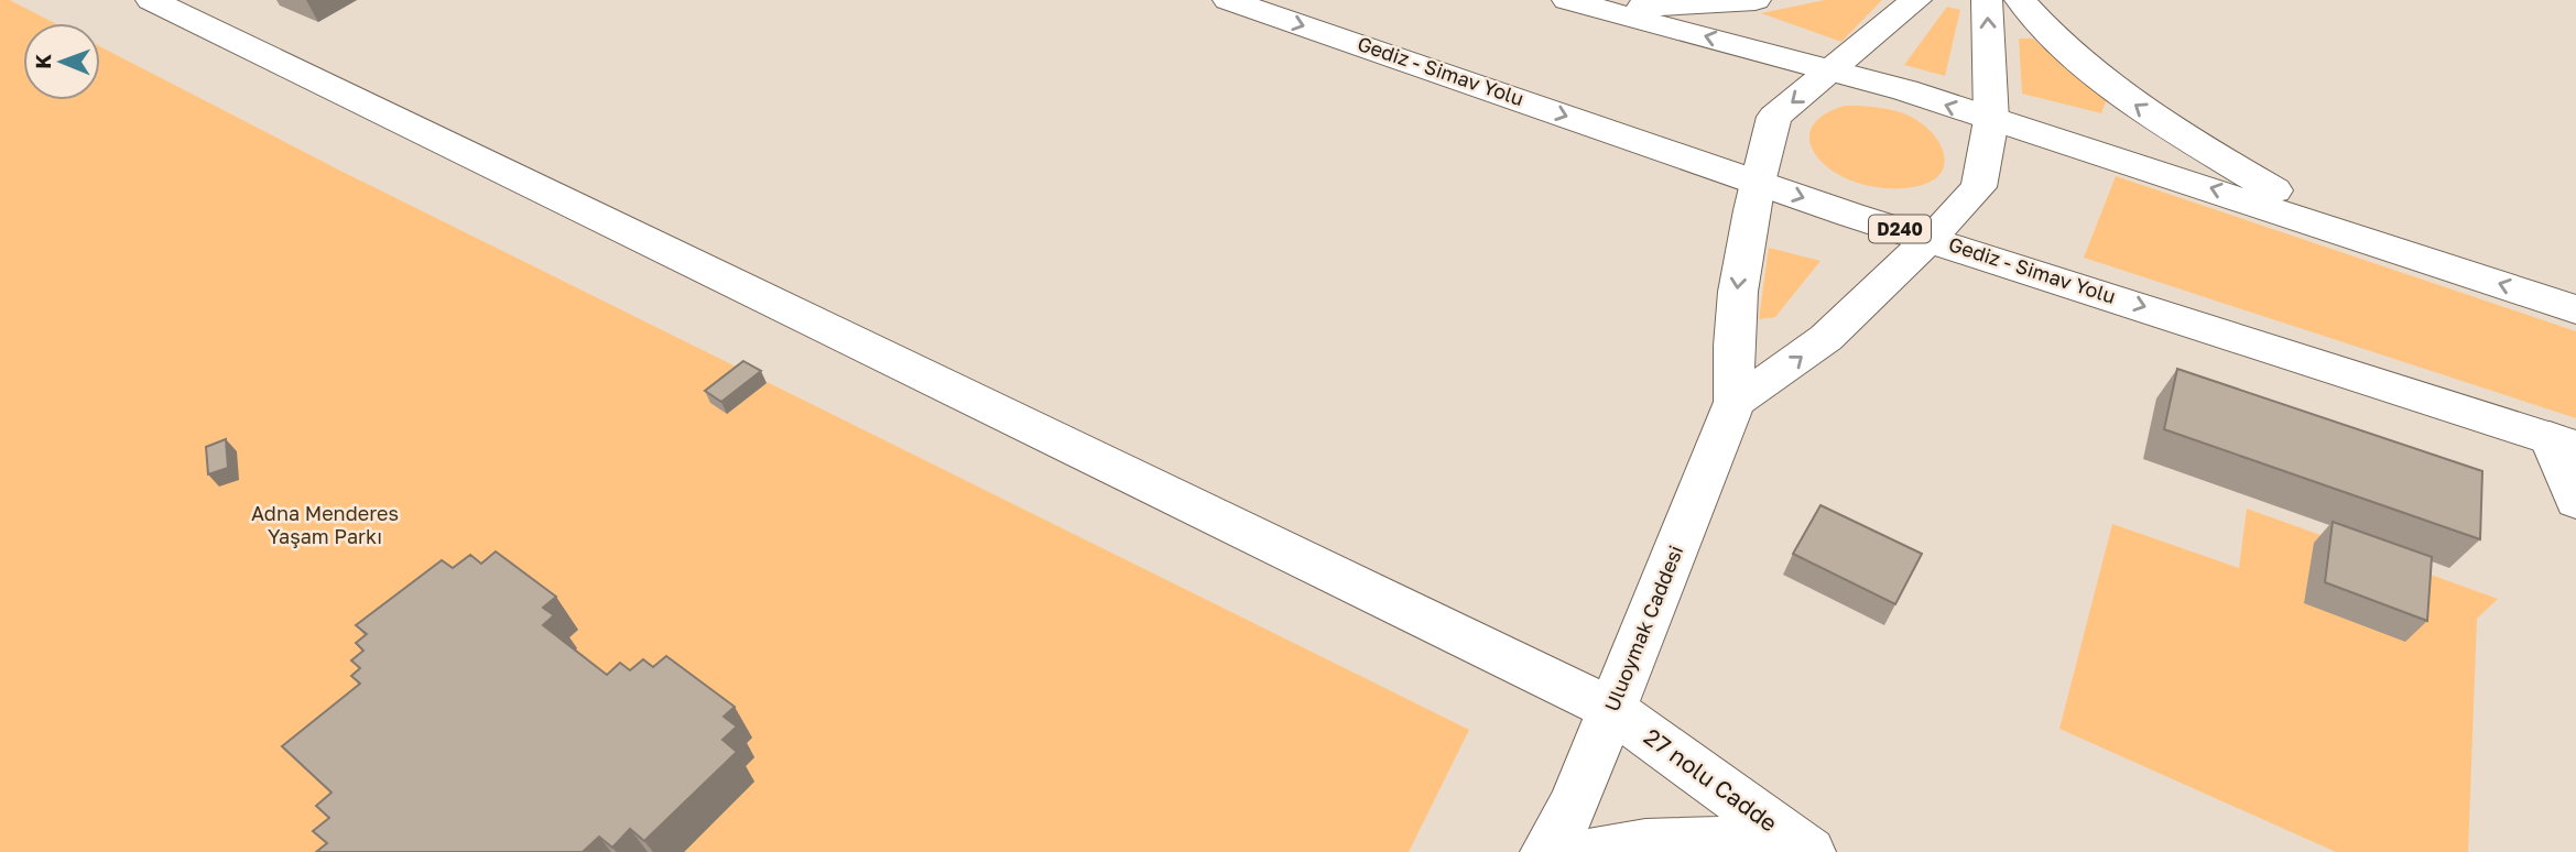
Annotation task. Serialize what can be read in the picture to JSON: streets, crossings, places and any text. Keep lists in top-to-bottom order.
{
  "streets": {
    "main road": [
      "Gediz - Simav Yolu",
      "D240",
      "Uluoymak Caddesi",
      "27 nolu Cadde"
    ]
  },
  "crossings": [
    ["Uluoymak Caddesi", "27 nolu Cadde"]
  ],
  "parks": ["Adna Menderes Yaşam Parkı"],
  "north": "left"
}
